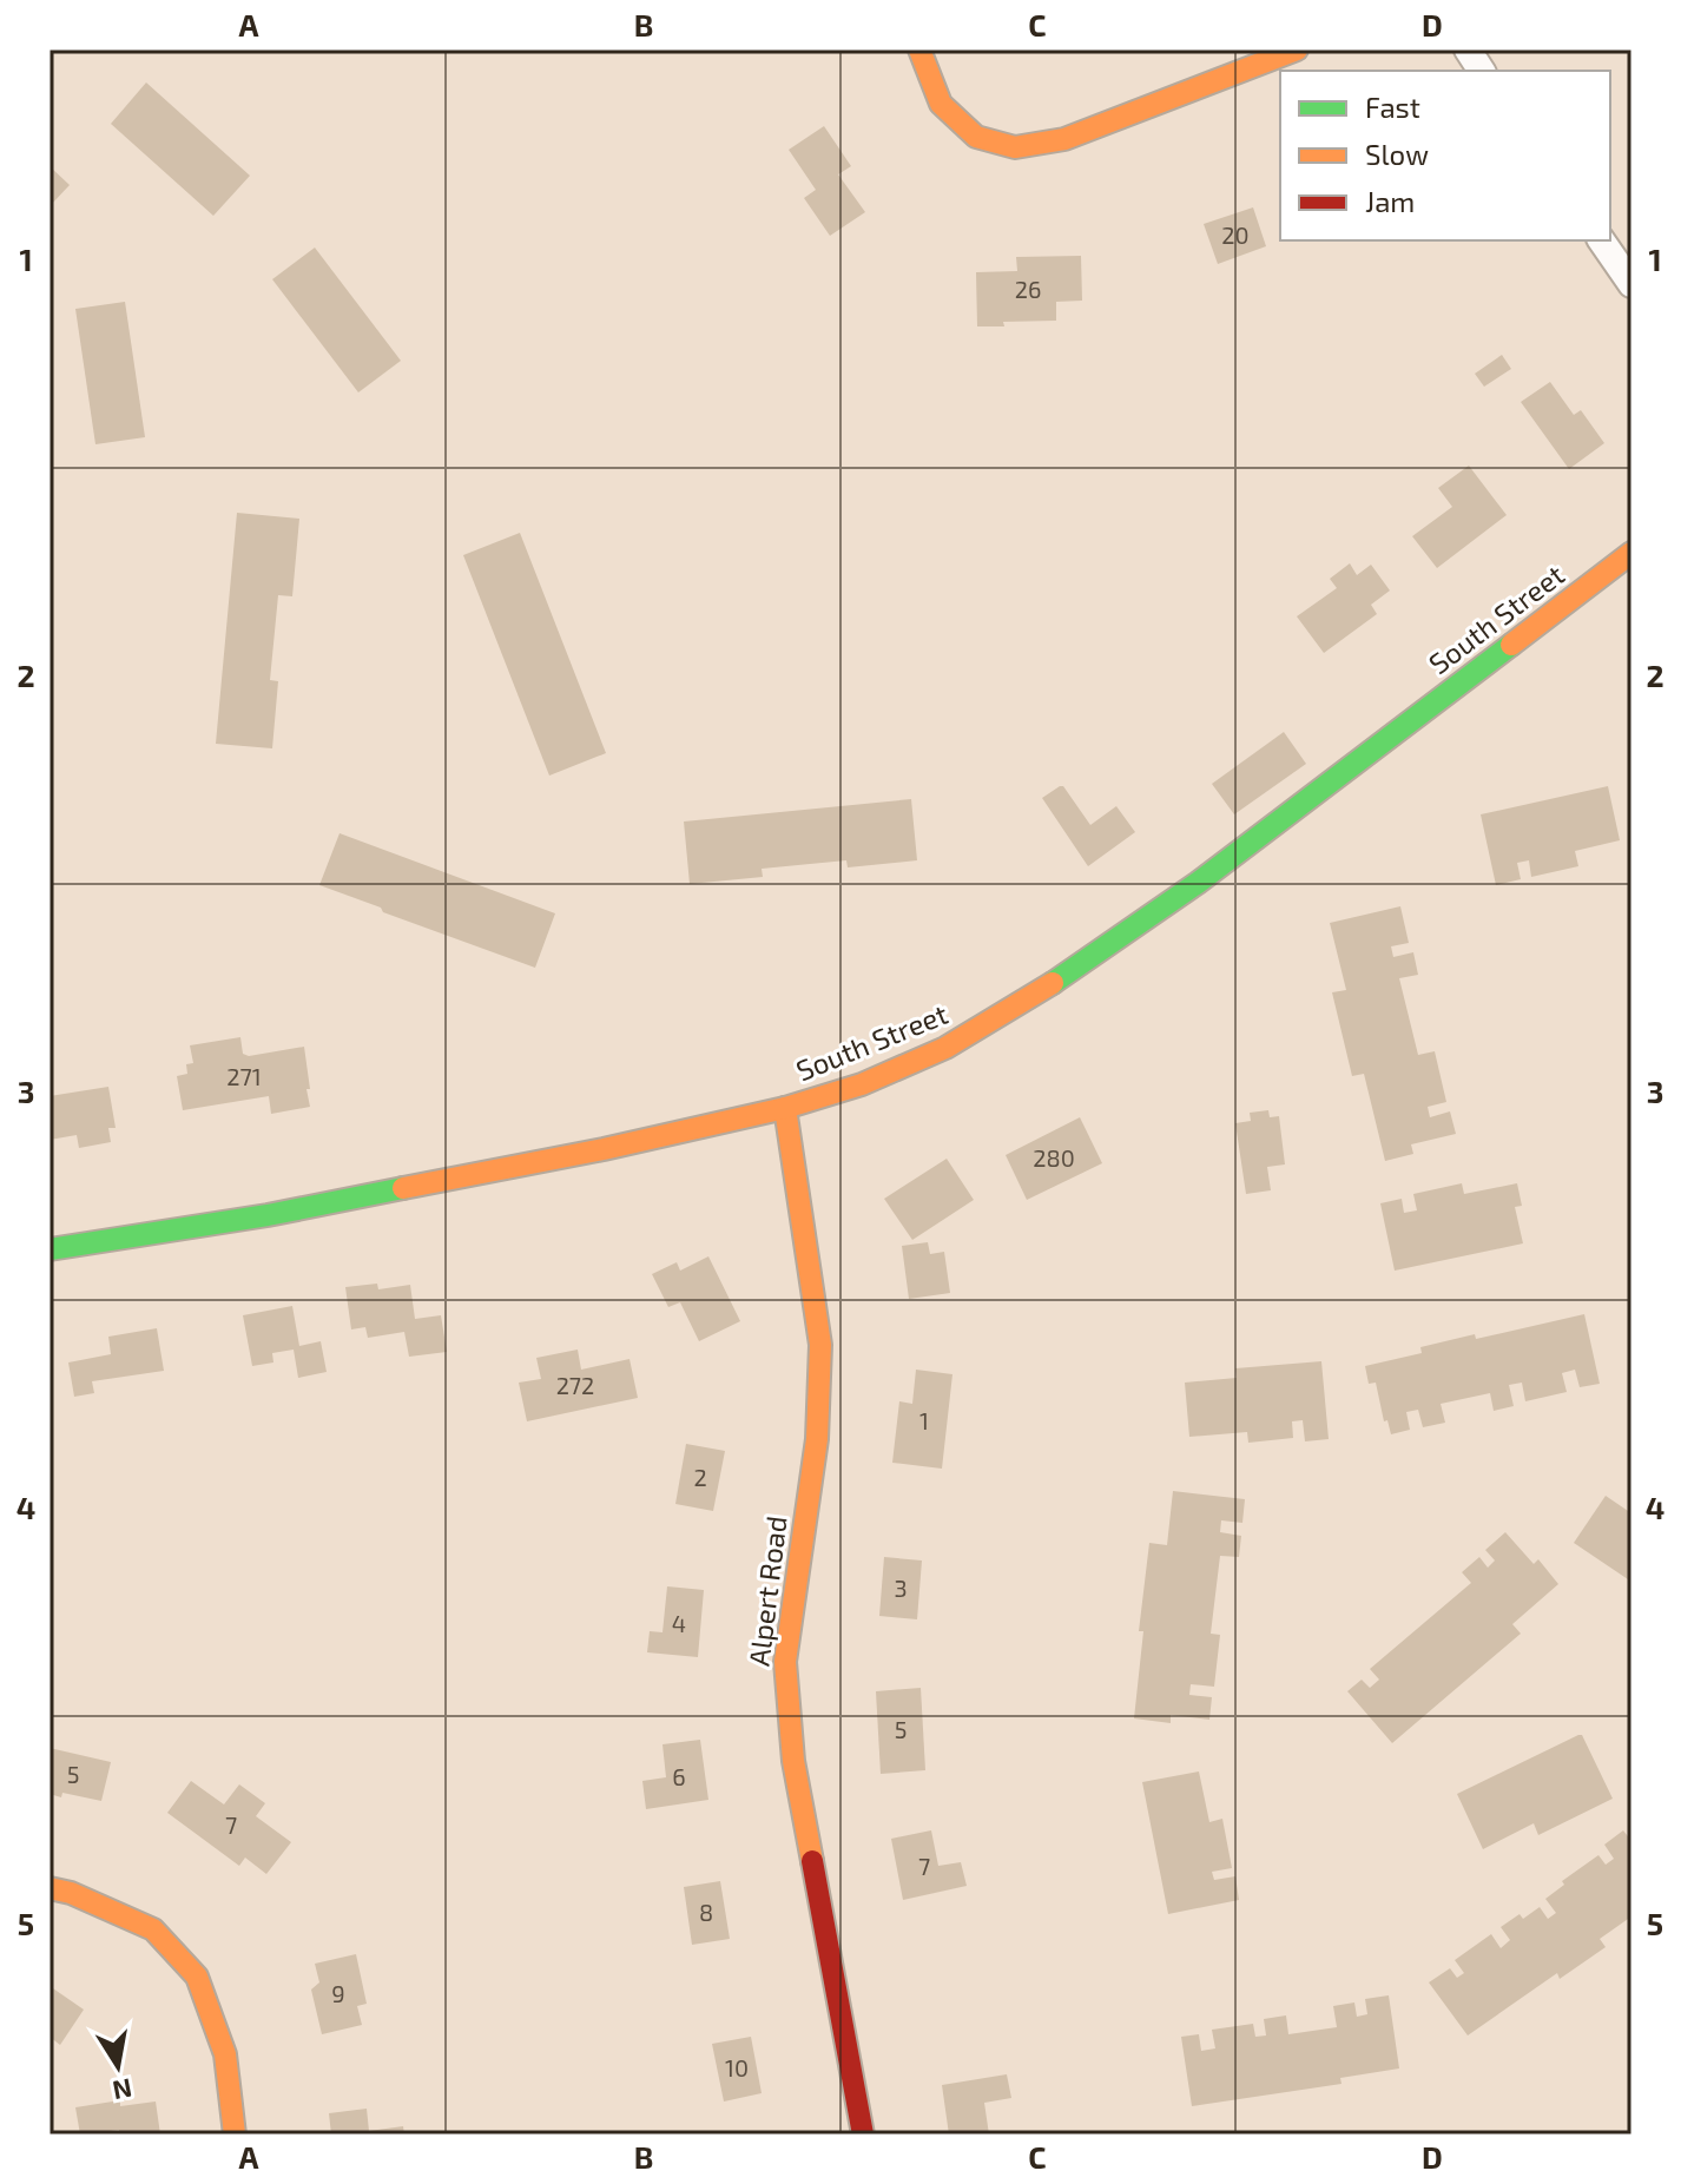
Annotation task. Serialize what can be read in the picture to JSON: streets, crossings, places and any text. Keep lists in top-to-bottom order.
{
  "streets": {
    "street": ["South Street", "Alpert Road"]
  },
  "crossings": [
    ["South Street", "Alpert Road"]
  ],
  "house_numbers": [
    "20",
    "26",
    "271",
    "280",
    "272",
    "1",
    "2",
    "3",
    "4",
    "5",
    "5",
    "6",
    "7",
    "7",
    "8",
    "9",
    "10"
  ],
  "legend": ["Fast", "Slow", "Jam"],
  "north": "bottom",
  "grid": {
    "columns": [
      "A",
      "B",
      "C",
      "D"
    ],
    "rows": [
      "1",
      "2",
      "3",
      "4",
      "5"
    ]
  }
}
